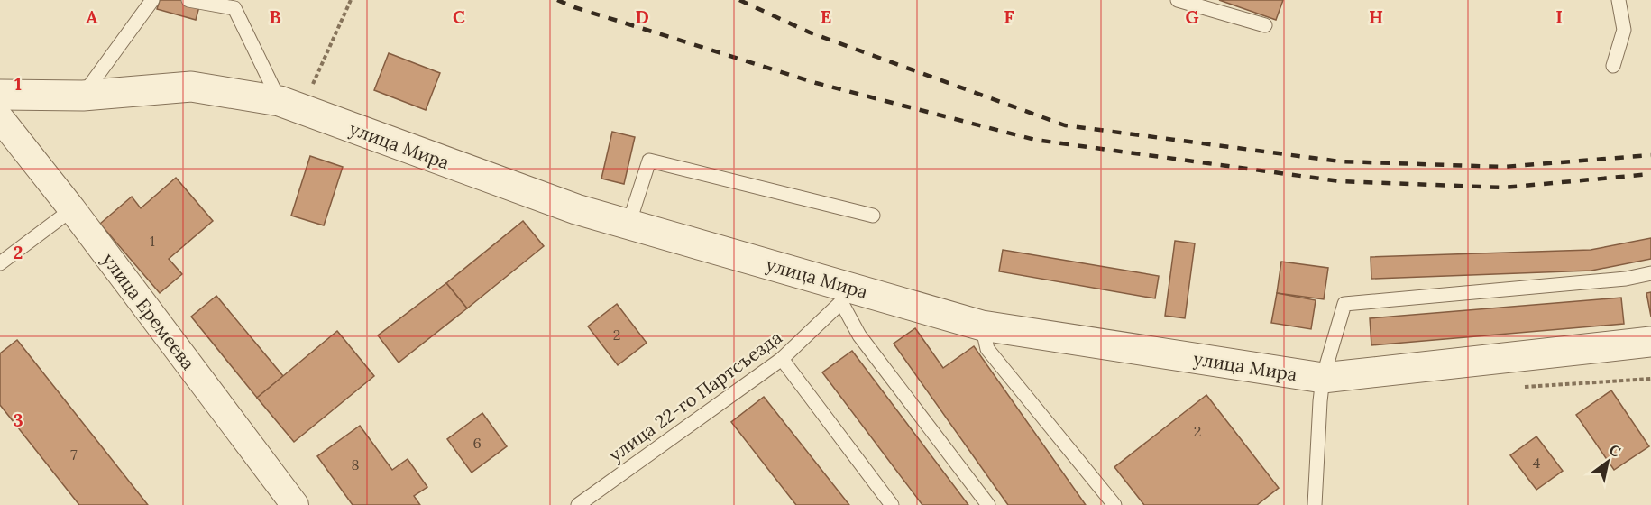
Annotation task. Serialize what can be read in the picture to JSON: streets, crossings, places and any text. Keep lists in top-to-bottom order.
{
  "streets": {
    "street": ["улица Мира", "улица Еремеева"],
    "lane": ["улица 22-го Партсъезда"]
  },
  "crossings": [
    ["улица Мира", "улица 22-го Партсъезда"]
  ],
  "house_numbers": [
    "1",
    "2",
    "2",
    "6",
    "7",
    "4",
    "8"
  ],
  "north": "top right",
  "grid": {
    "columns": [
      "A",
      "B",
      "C",
      "D",
      "E",
      "F",
      "G",
      "H",
      "I"
    ],
    "rows": ["1", "2", "3"]
  }
}
